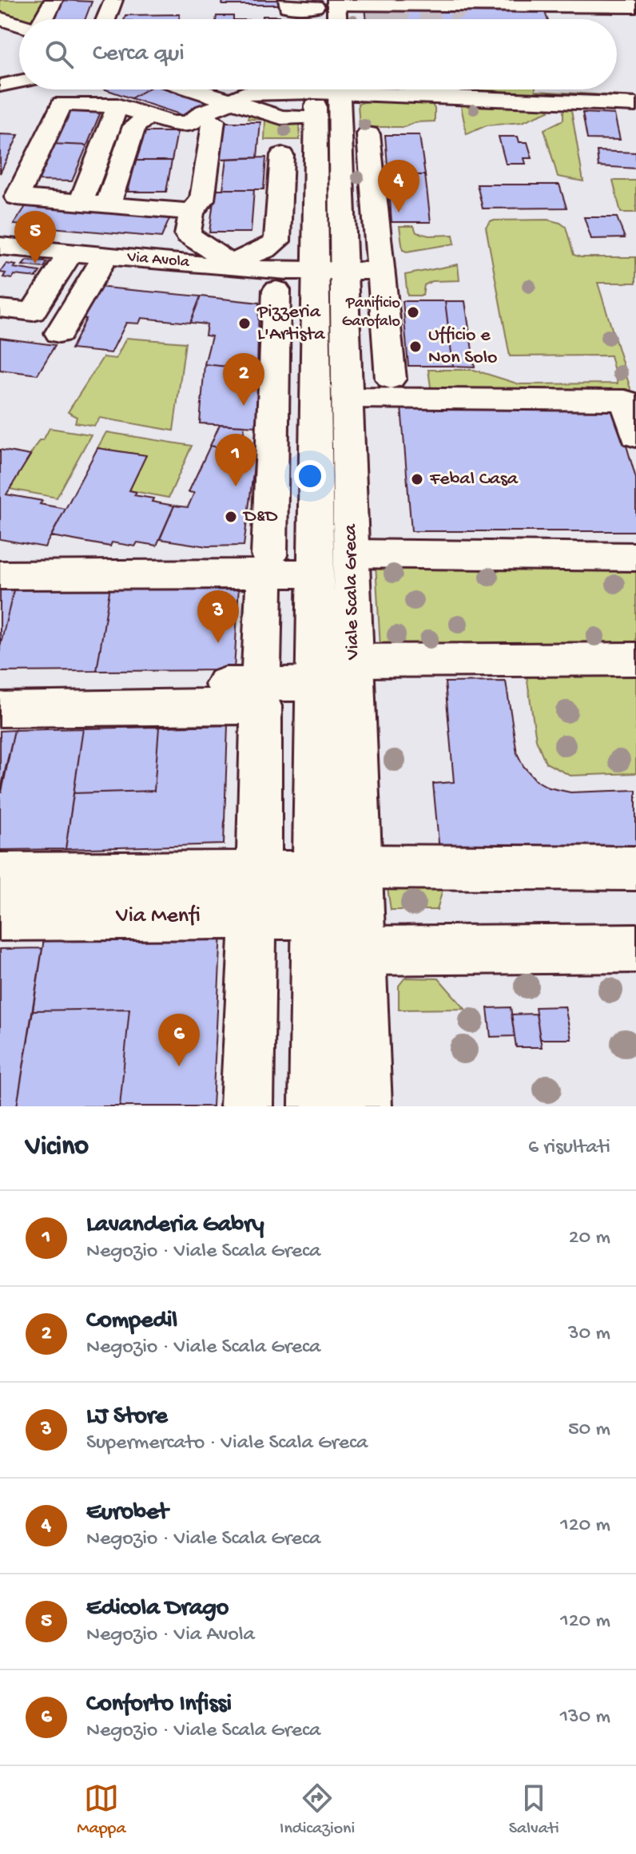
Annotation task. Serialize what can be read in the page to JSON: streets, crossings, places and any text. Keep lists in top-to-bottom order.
{
  "streets": {
    "main road": ["Via Avola", "Viale Scala Greca", "Via Menfi"]
  },
  "crossings": [
    ["Via Avola", "Viale Scala Greca"],
    ["Viale Scala Greca", "Via Menfi"]
  ],
  "places": [
    "Panificio Garofalo",
    "Pizzeria L'Artista",
    "Ufficio e Non Solo",
    "Febal Casa",
    "D&D"
  ],
  "page": {
    "search": "Cerca qui",
    "pins": [
      "4",
      "5",
      "2",
      "1",
      "3",
      "6"
    ],
    "heading": ["Vicino", "6 risultati"],
    "list": [
      {
        "mark": "1",
        "name": "Lavanderia Gabry",
        "note": "Negozio · Viale Scala Greca",
        "value": "20 m"
      },
      {
        "mark": "2",
        "name": "Compedil",
        "note": "Negozio · Viale Scala Greca",
        "value": "30 m"
      },
      {
        "mark": "3",
        "name": "LJ Store",
        "note": "Supermercato · Viale Scala Greca",
        "value": "50 m"
      },
      {
        "mark": "4",
        "name": "Eurobet",
        "note": "Negozio · Viale Scala Greca",
        "value": "120 m"
      },
      {
        "mark": "5",
        "name": "Edicola Drago",
        "note": "Negozio · Via Avola",
        "value": "120 m"
      },
      {
        "mark": "6",
        "name": "Conforto Infissi",
        "note": "Negozio · Viale Scala Greca",
        "value": "130 m"
      }
    ],
    "nav": ["Mappa", "Indicazioni", "Salvati"]
  }
}
